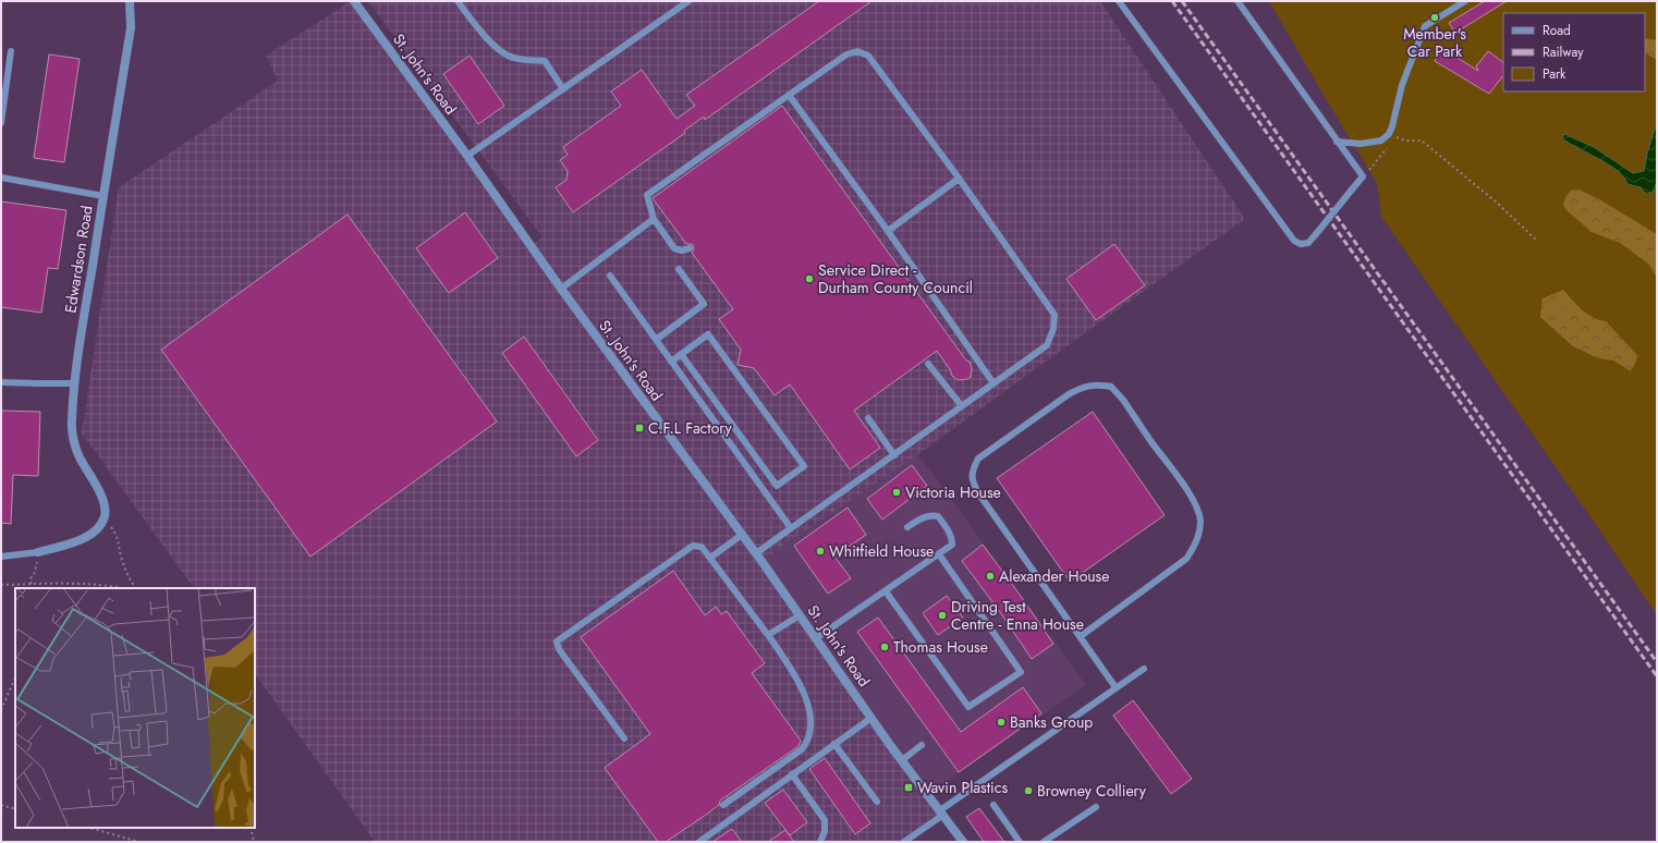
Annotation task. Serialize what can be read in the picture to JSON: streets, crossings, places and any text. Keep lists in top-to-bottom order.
{
  "streets": {
    "street": ["St. John's Road", "Edwardson Road"]
  },
  "places": {
    "other": [
      "Member's Car Park",
      "Service Direct - Durham County Council",
      "Victoria House",
      "Whitfield House",
      "Alexander House",
      "Driving Test Centre - Enna House",
      "Thomas House",
      "Banks Group",
      "Browney Colliery"
    ],
    "transit": ["C.F.L Factory", "Wavin Plastics"]
  },
  "legend": ["Road", "Railway", "Park"]
}
